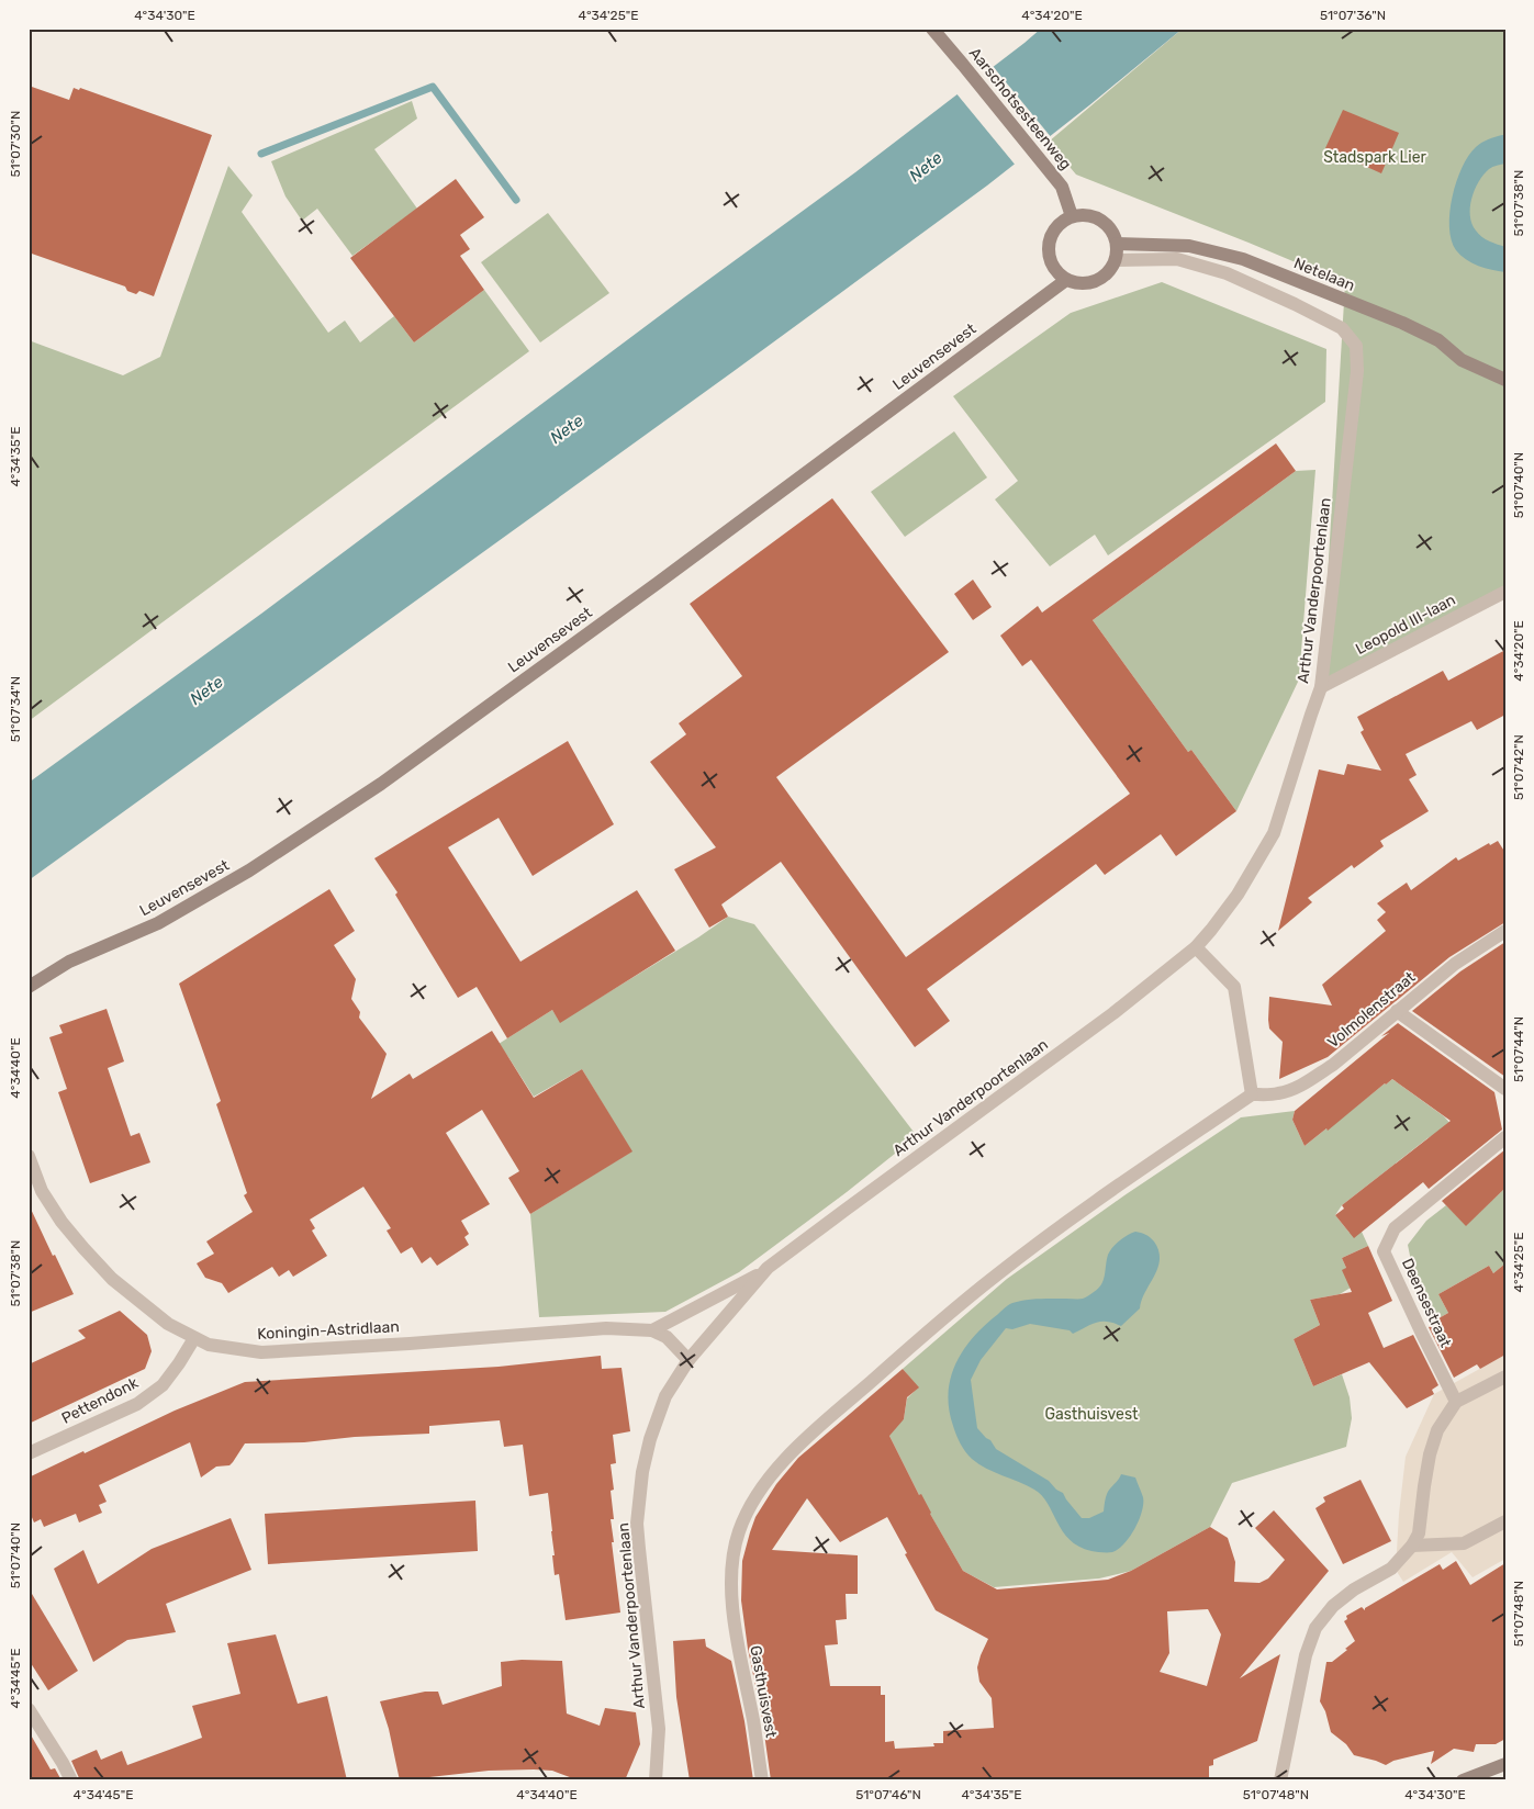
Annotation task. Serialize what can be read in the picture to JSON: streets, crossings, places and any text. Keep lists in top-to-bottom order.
{
  "streets": {
    "street": [
      "Aarschotsesteenweg",
      "Netelaan",
      "Leuvensevest",
      "Arthur Vanderpoortenlaan",
      "Leopold III-laan",
      "Volmolenstraat",
      "Deensestraat",
      "Koningin-Astridlaan",
      "Pettendonk",
      "Gasthuisvest"
    ]
  },
  "crossings": [
    ["Aarschotsesteenweg", "Netelaan"],
    ["Aarschotsesteenweg", "Leuvensevest"],
    ["Aarschotsesteenweg", "Arthur Vanderpoortenlaan"],
    ["Netelaan", "Leuvensevest"],
    ["Netelaan", "Arthur Vanderpoortenlaan"],
    ["Leuvensevest", "Arthur Vanderpoortenlaan"],
    ["Arthur Vanderpoortenlaan", "Leopold III-laan"],
    ["Arthur Vanderpoortenlaan", "Koningin-Astridlaan"],
    ["Volmolenstraat", "Gasthuisvest"],
    ["Koningin-Astridlaan", "Pettendonk"]
  ],
  "water": ["Nete"],
  "parks": ["Stadspark Lier", "Gasthuisvest"],
  "coordinates": [
    "4°34'30\"E",
    "4°34'25\"E",
    "4°34'20\"E",
    "51°07'36\"N",
    "51°07'30\"N",
    "51°07'38\"N",
    "4°34'35\"E",
    "51°07'40\"N",
    "51°07'34\"N",
    "51°07'42\"N",
    "51°07'44\"N",
    "4°34'40\"E",
    "51°07'48\"N",
    "4°34'45\"E",
    "51°07'46\"N"
  ]
}
